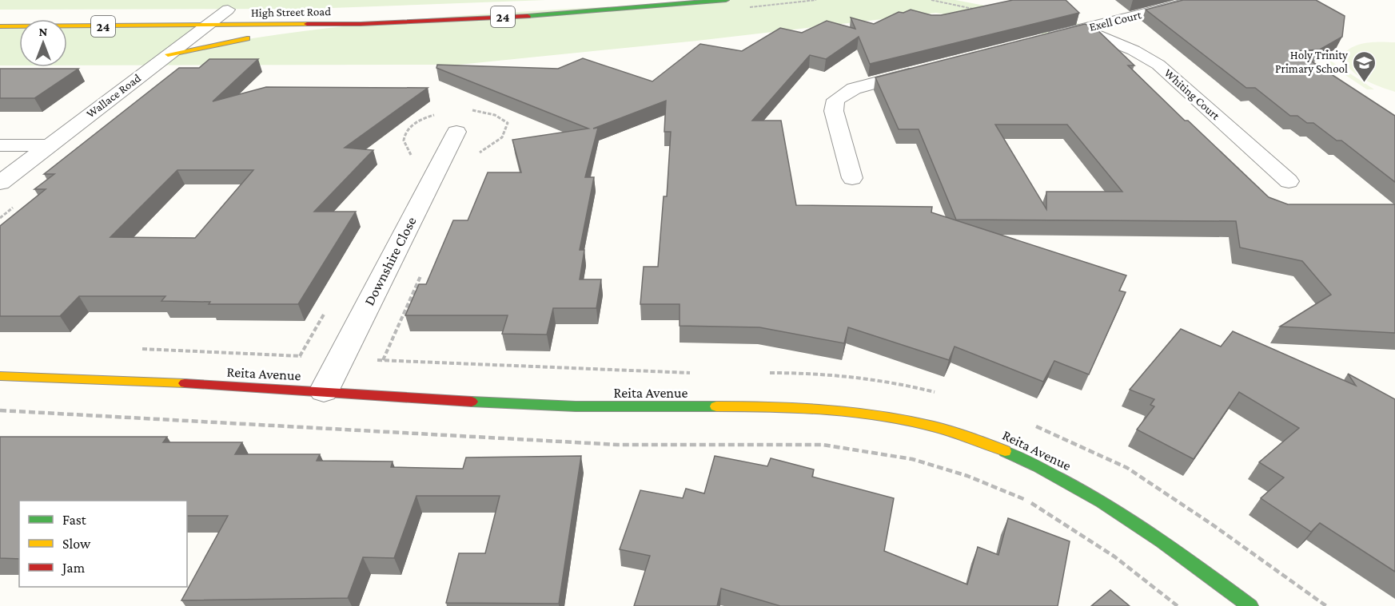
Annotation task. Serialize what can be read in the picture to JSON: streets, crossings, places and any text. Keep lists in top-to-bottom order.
{
  "streets": {
    "main road": ["High Street Road", "24", "Reita Avenue"],
    "street": [
      "Exell Court",
      "Whiting Court",
      "Wallace Road",
      "Downshire Close"
    ]
  },
  "crossings": [
    ["High Street Road", "Wallace Road"],
    ["Exell Court", "Whiting Court"],
    ["Downshire Close", "Reita Avenue"]
  ],
  "places": {
    "school or university": ["Holy Trinity Primary School"]
  },
  "legend": ["Fast", "Slow", "Jam"],
  "north": "top"
}
